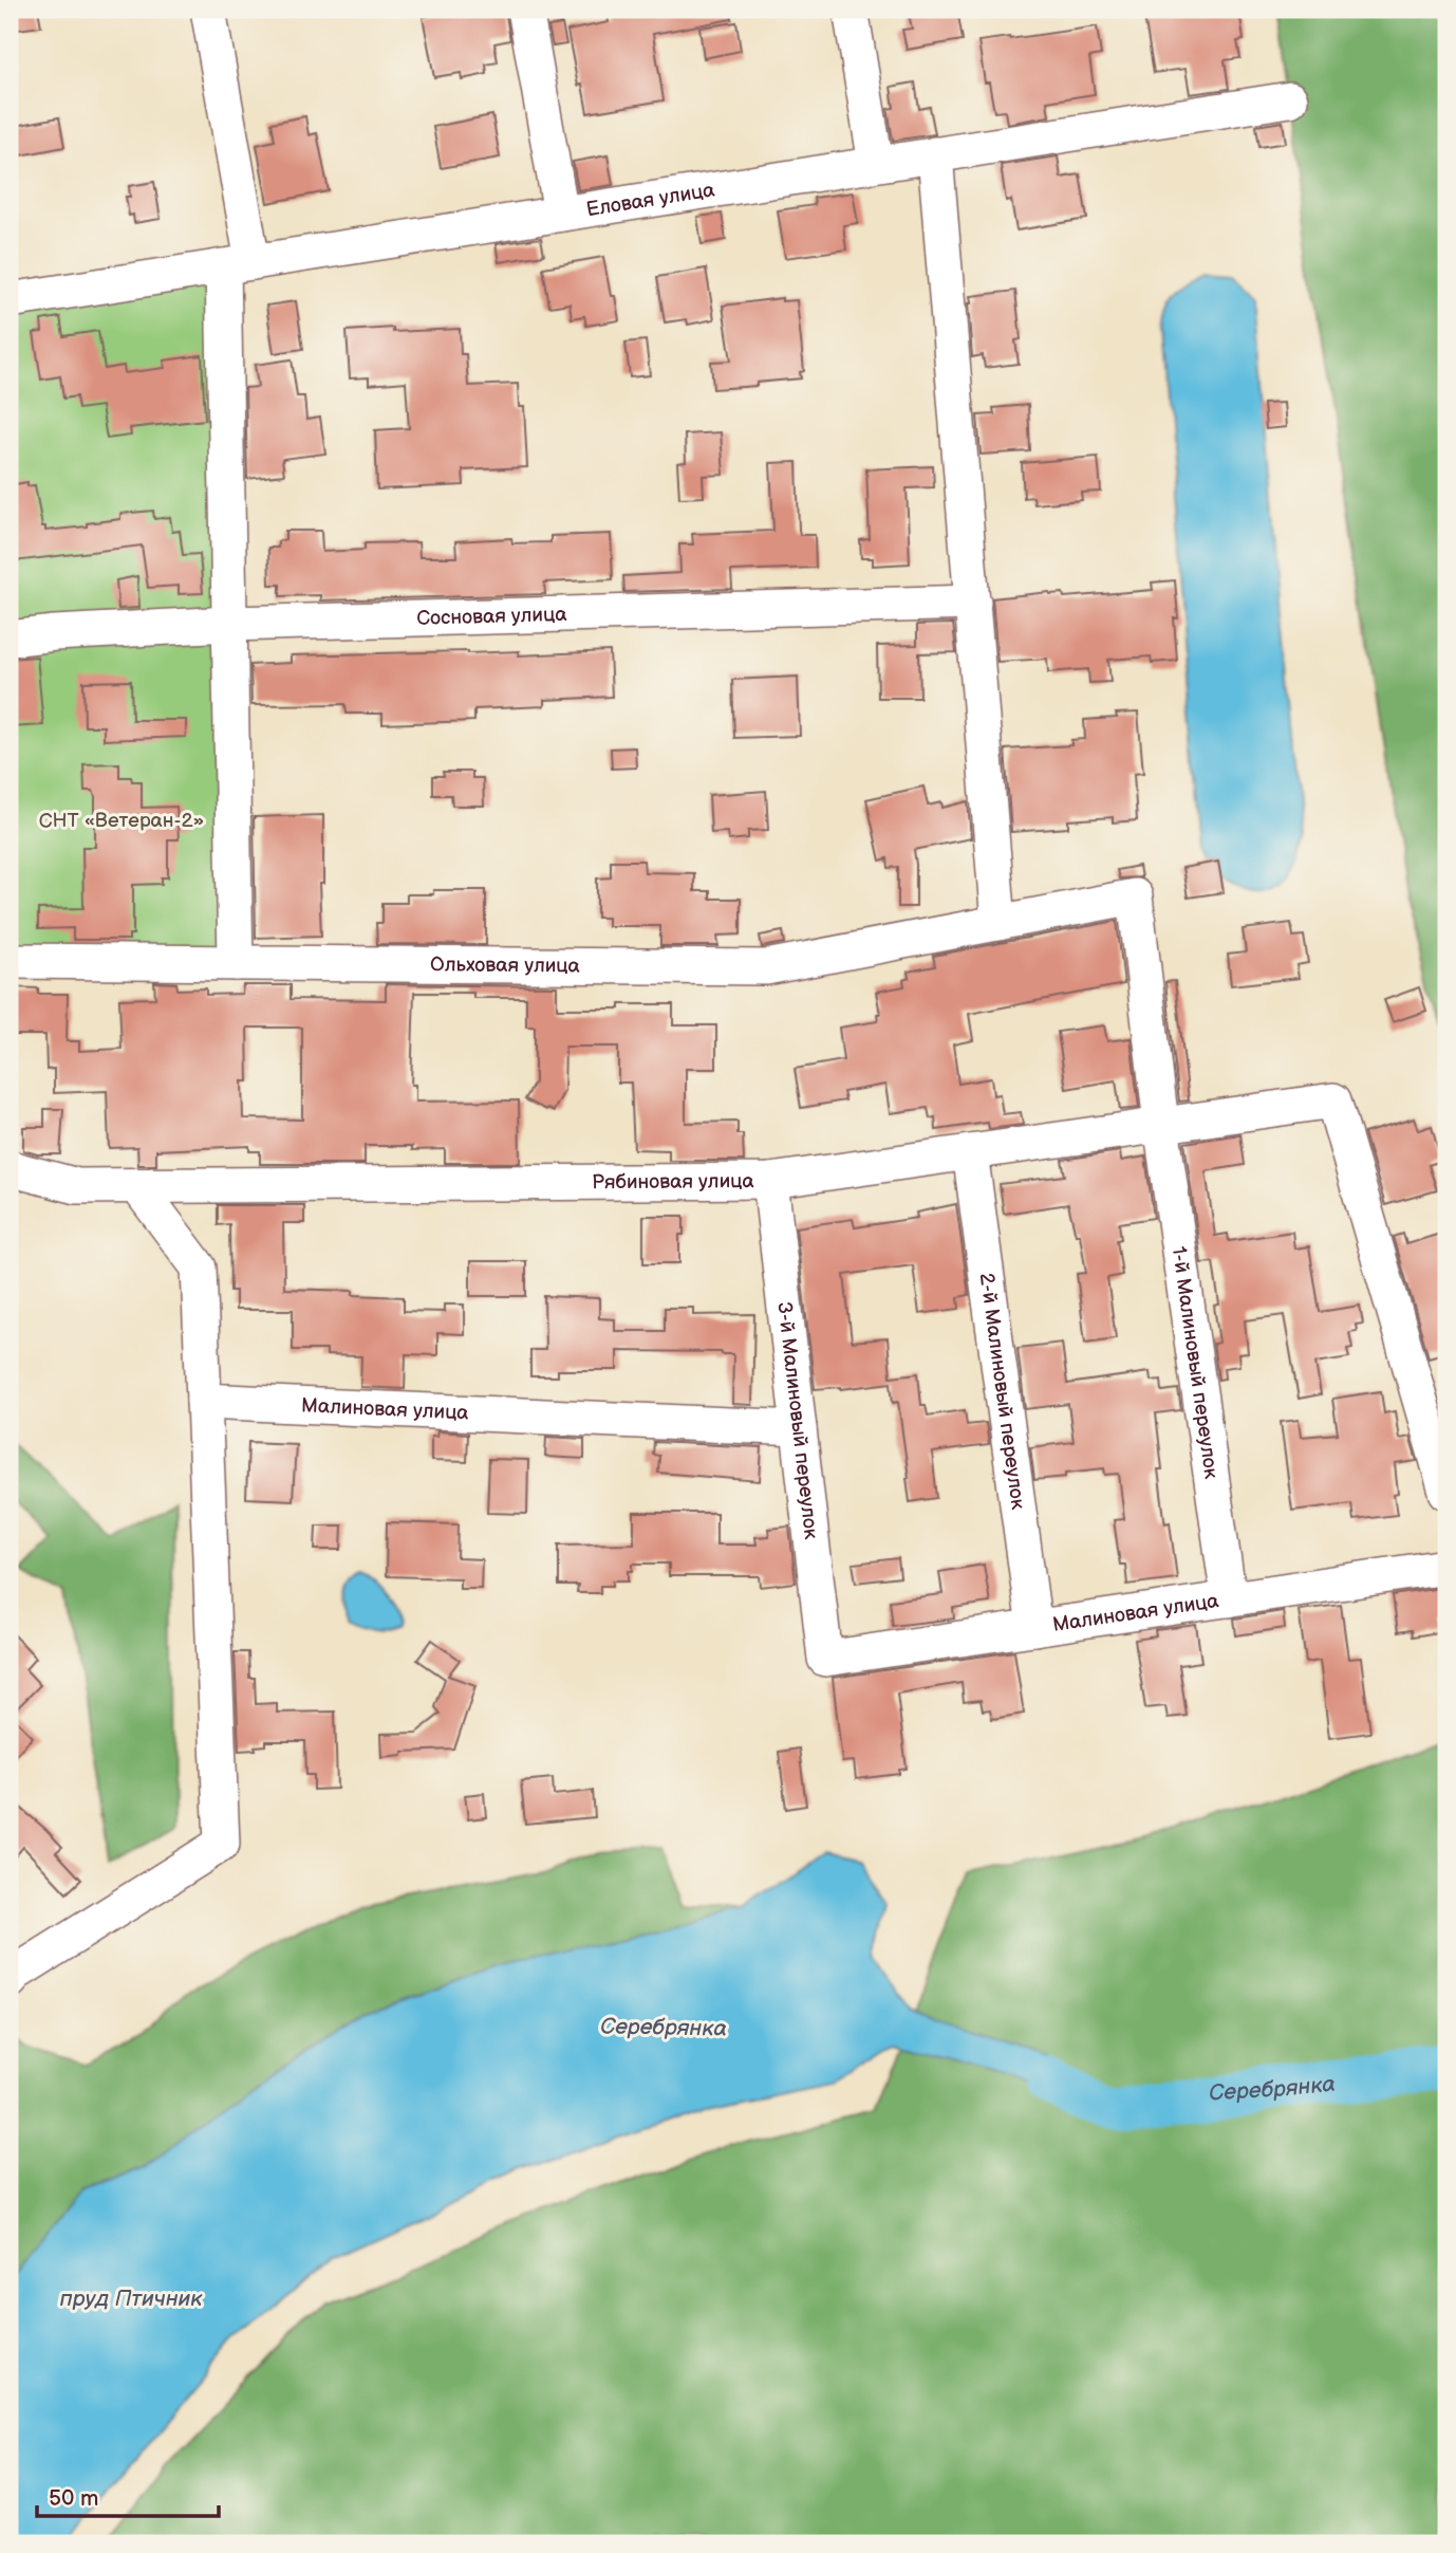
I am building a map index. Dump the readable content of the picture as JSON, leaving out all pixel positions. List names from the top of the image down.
{
  "streets": {
    "street": [
      "Еловая улица",
      "Сосновая улица",
      "Ольховая улица",
      "Рябиновая улица",
      "1-й Малиновый переулок",
      "2-й Малиновый переулок",
      "Малиновая улица",
      "3-й Малиновый переулок"
    ]
  },
  "crossings": [
    ["Ольховая улица", "Рябиновая улица"],
    ["Ольховая улица", "1-й Малиновый переулок"],
    ["Рябиновая улица", "1-й Малиновый переулок"],
    ["Рябиновая улица", "2-й Малиновый переулок"],
    ["Рябиновая улица", "3-й Малиновый переулок"],
    ["1-й Малиновый переулок", "Малиновая улица"],
    ["2-й Малиновый переулок", "Малиновая улица"],
    ["Малиновая улица", "3-й Малиновый переулок"]
  ],
  "water": ["Серебрянка", "пруд Птичник"],
  "parks": ["СНТ «Ветеран-2»"],
  "scale_bar": "50 m"
}
